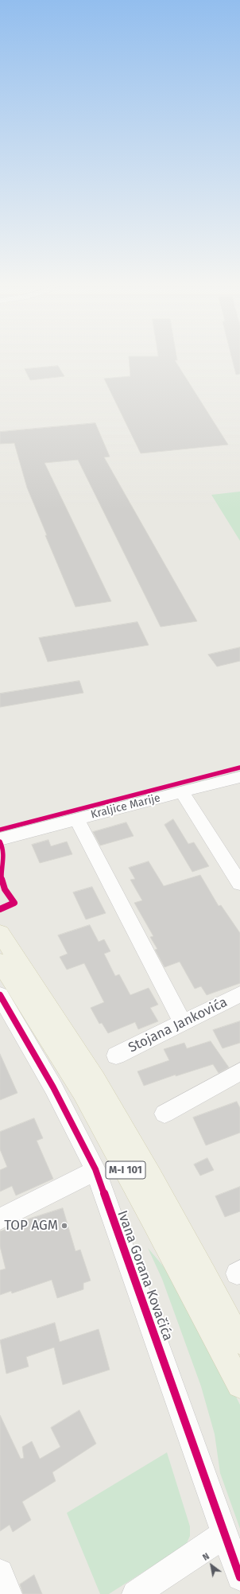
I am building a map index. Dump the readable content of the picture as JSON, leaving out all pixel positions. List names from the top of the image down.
{
  "streets": {
    "main road": ["M-I 101"],
    "street": ["Kraljice Marije", "Stojana Jankovića", "Ivana Gorana Kovačića"]
  },
  "places": ["TOP AGM"],
  "north": "top left"
}
